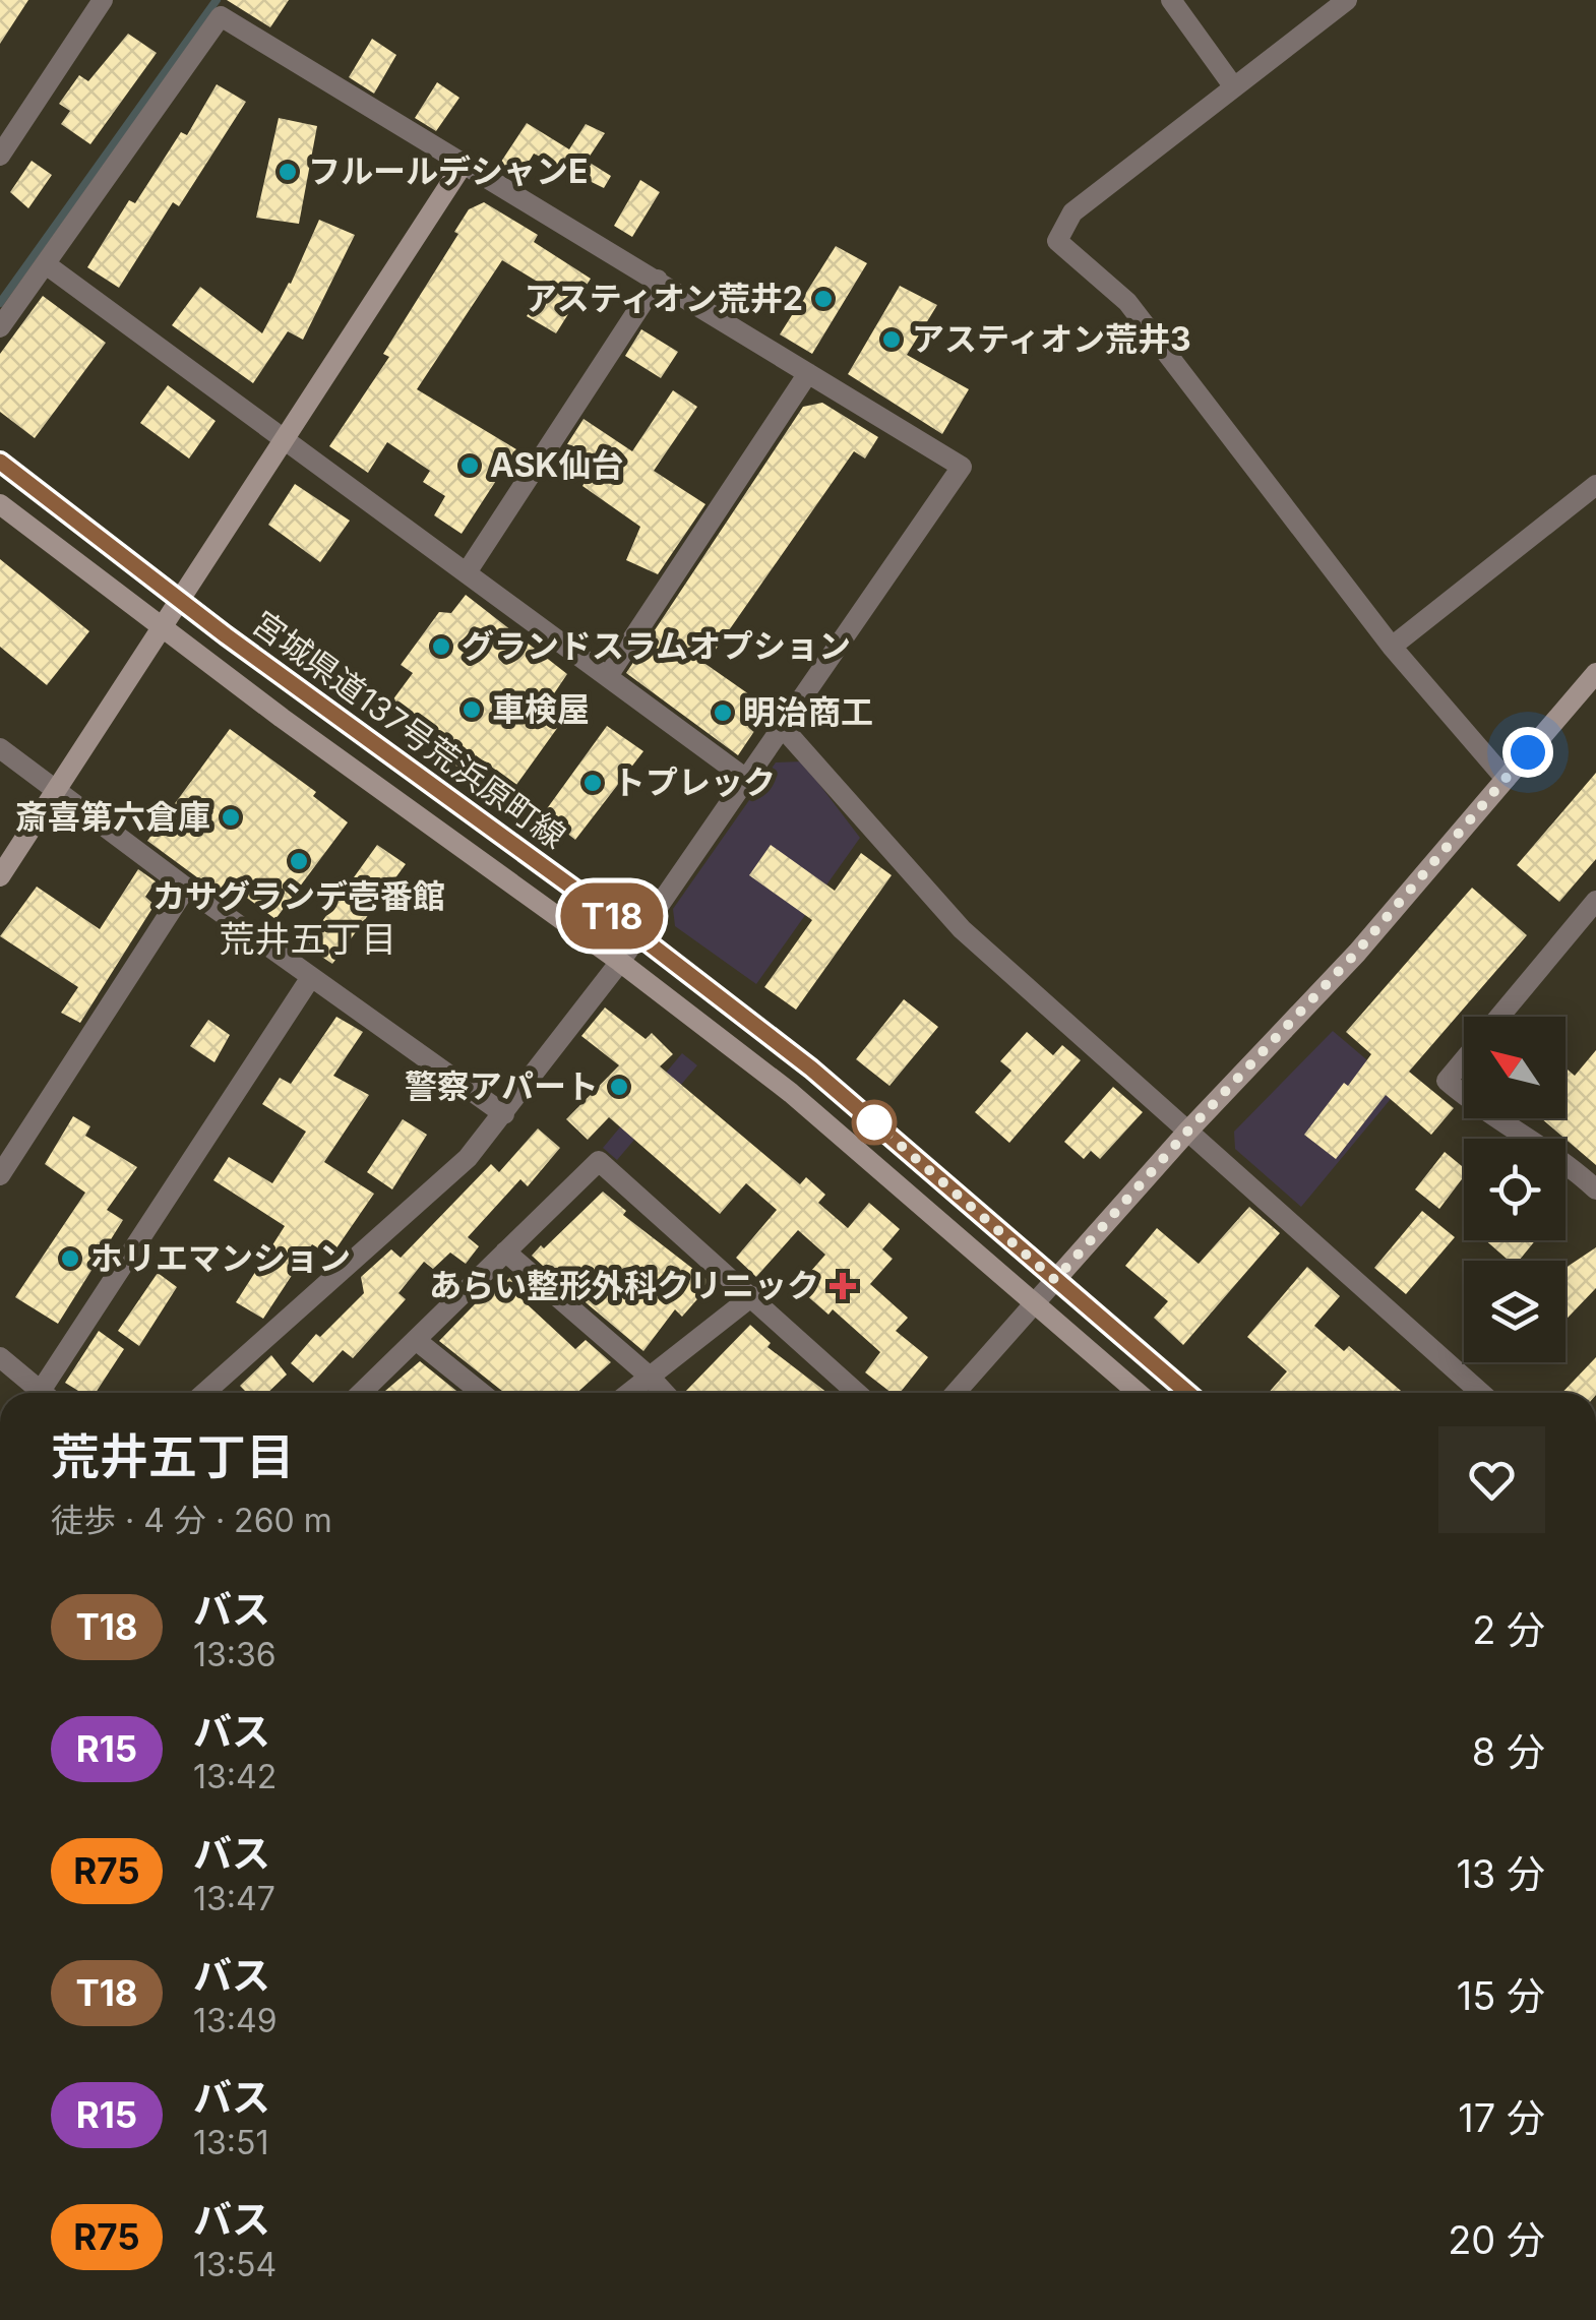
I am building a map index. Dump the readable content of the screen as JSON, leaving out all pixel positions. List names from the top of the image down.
{
  "streets": {
    "main road": ["宮城県道137号荒浜原町線"]
  },
  "districts": ["荒井五丁目"],
  "places": {
    "other": [
      "フルールデシャンE",
      "アスティオン荒井2",
      "アスティオン荒井3",
      "ASK仙台",
      "グランドスラムオプション",
      "車検屋",
      "明治商工",
      "トプレック",
      "斎喜第六倉庫",
      "カサグランデ壱番館",
      "警察アパート",
      "ホリエマンション"
    ],
    "health": ["あらい整形外科クリニック"]
  },
  "lines": ["bus line T18"],
  "north": "top left",
  "page": {
    "on_map": "T18",
    "heading": ["荒井五丁目", "徒歩 · 4 分 · 260 m"],
    "list": [
      {
        "mark": "T18",
        "name": "バス",
        "note": "13:36",
        "value": "2 分"
      },
      {
        "mark": "R15",
        "name": "バス",
        "note": "13:42",
        "value": "8 分"
      },
      {
        "mark": "R75",
        "name": "バス",
        "note": "13:47",
        "value": "13 分"
      },
      {
        "mark": "T18",
        "name": "バス",
        "note": "13:49",
        "value": "15 分"
      },
      {
        "mark": "R15",
        "name": "バス",
        "note": "13:51",
        "value": "17 分"
      },
      {
        "mark": "R75",
        "name": "バス",
        "note": "13:54",
        "value": "20 分"
      }
    ]
  }
}
